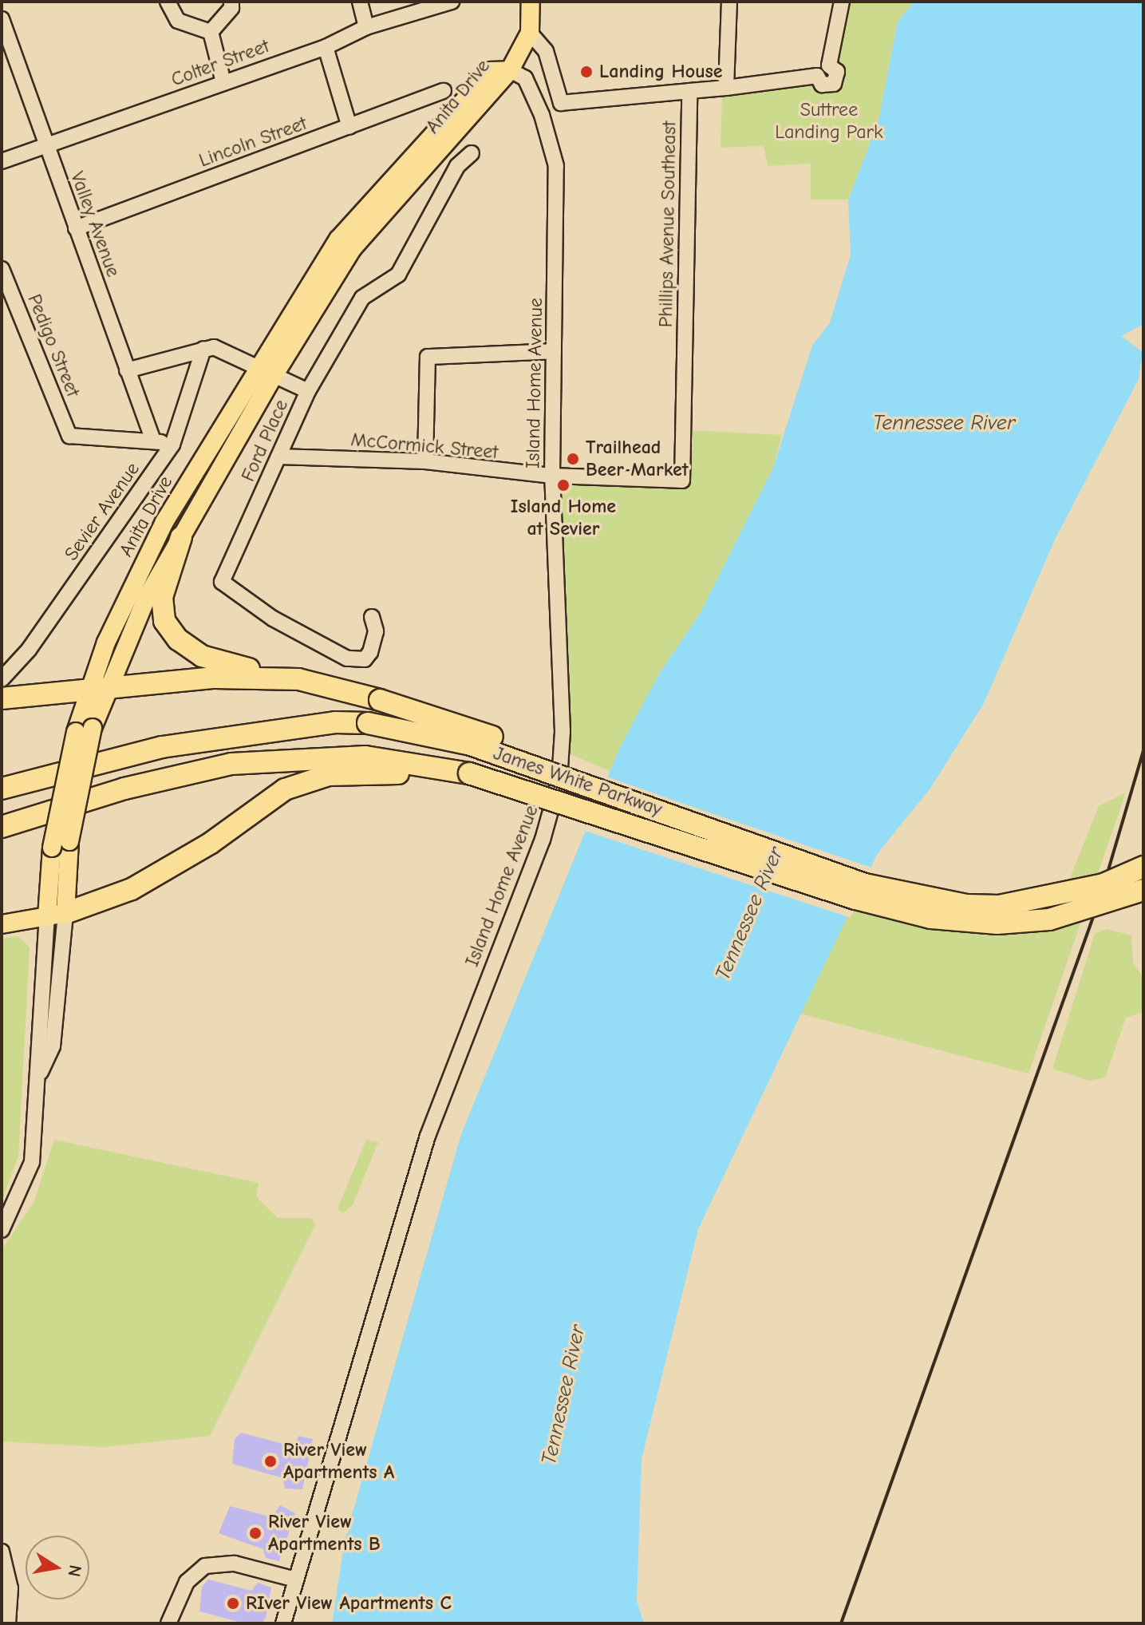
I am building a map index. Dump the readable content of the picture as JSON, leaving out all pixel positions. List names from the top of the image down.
{
  "streets": {
    "highway": ["James White Parkway"],
    "main road": ["Anita Drive"],
    "street": [
      "Colter Street",
      "Lincoln Street",
      "Valley Avenue",
      "Phillips Avenue Southeast",
      "Pedigo Street",
      "Island Home Avenue",
      "Ford Place",
      "McCormick Street",
      "Sevier Avenue"
    ]
  },
  "crossings": [
    ["Colter Street", "Valley Avenue"],
    ["Anita Drive", "Island Home Avenue"],
    ["Lincoln Street", "Valley Avenue"],
    ["Valley Avenue", "Pedigo Street"],
    ["Phillips Avenue Southeast", "McCormick Street"],
    ["Island Home Avenue", "McCormick Street"],
    ["Ford Place", "McCormick Street"]
  ],
  "water": ["Tennessee River"],
  "parks": ["Suttree Landing Park"],
  "places": [
    "Landing House",
    "Trailhead Beer Market",
    "Island Home at Sevier",
    "River View Apartments A",
    "River View Apartments B",
    "RIver View Apartments C"
  ],
  "north": "right"
}
